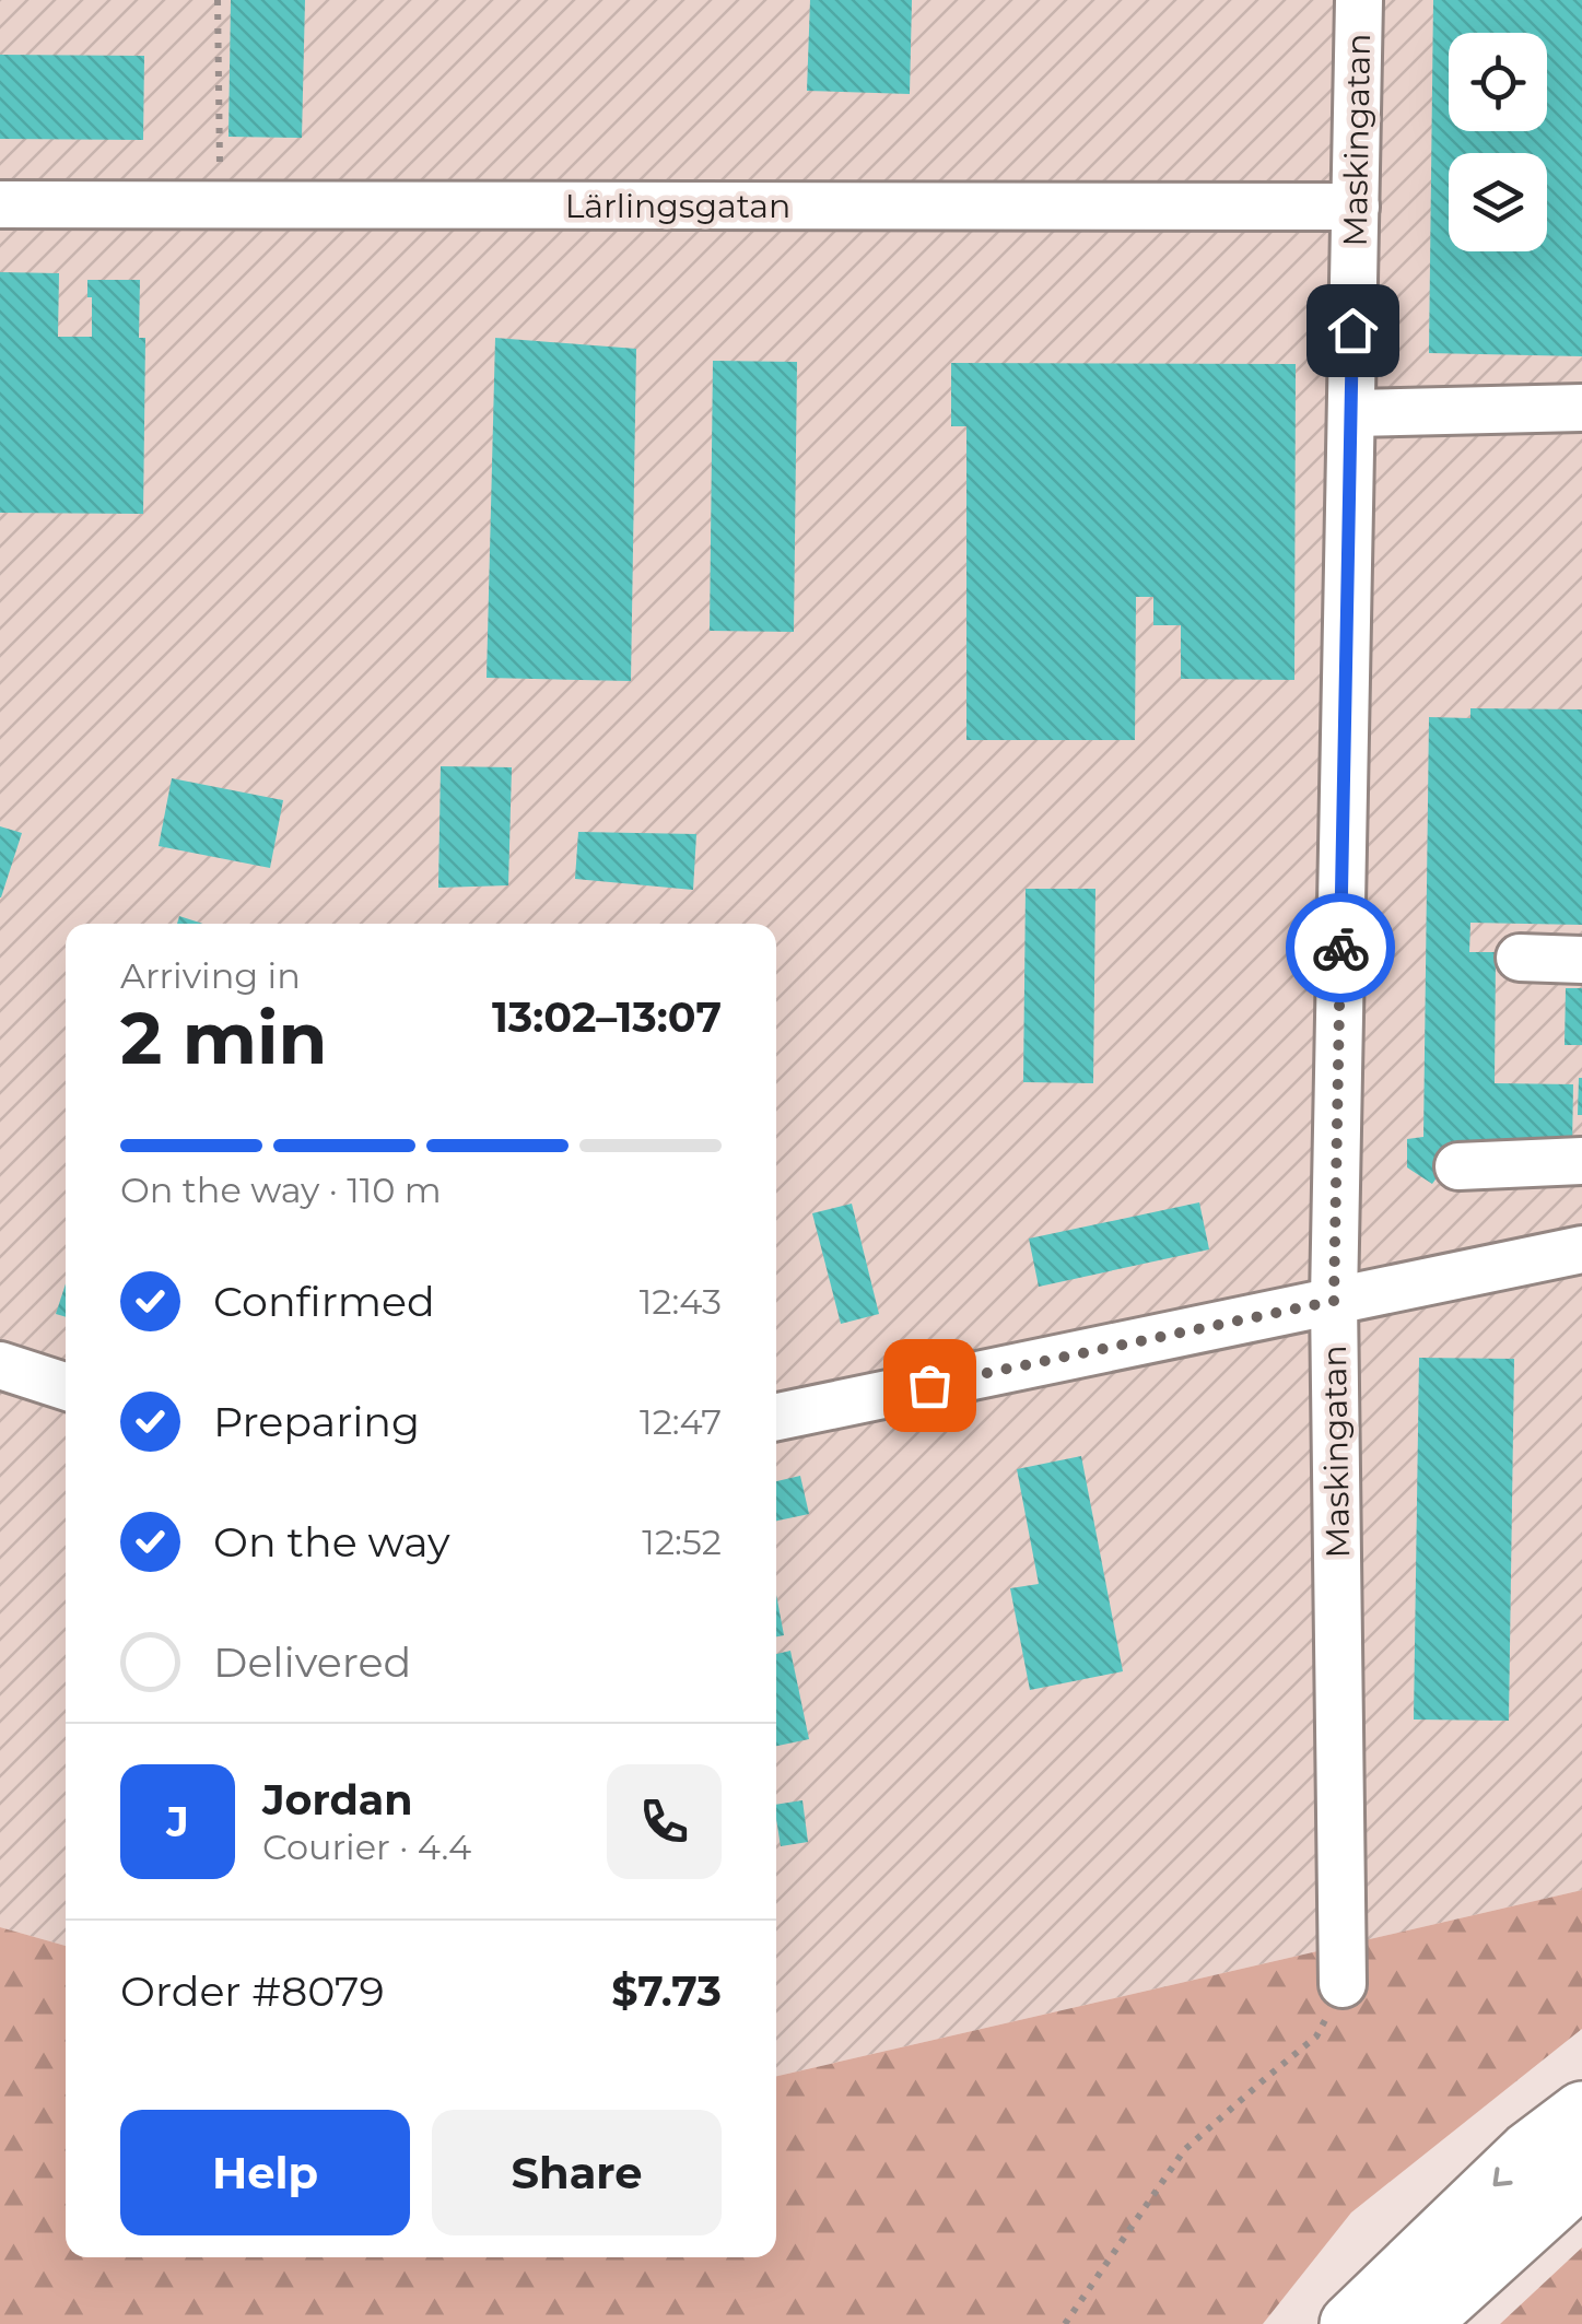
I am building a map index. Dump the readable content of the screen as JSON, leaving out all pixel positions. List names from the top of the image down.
{
  "streets": {
    "street": ["Maskingatan", "Lärlingsgatan"]
  },
  "crossings": [
    ["Maskingatan", "Lärlingsgatan"]
  ],
  "page": {
    "heading": ["2 min", "Arriving in", "13:02–13:07"],
    "panel": [
      "Jordan",
      "Courier · 4.4",
      "Order #8079",
      "$7.73"
    ],
    "bar": "On the way · 110 m",
    "list": [
      ["Confirmed", "12:43"],
      ["Preparing", "12:47"],
      ["On the way", "12:52"],
      "Delivered"
    ],
    "round": "J",
    "buttons": ["Help", "Share"]
  }
}
